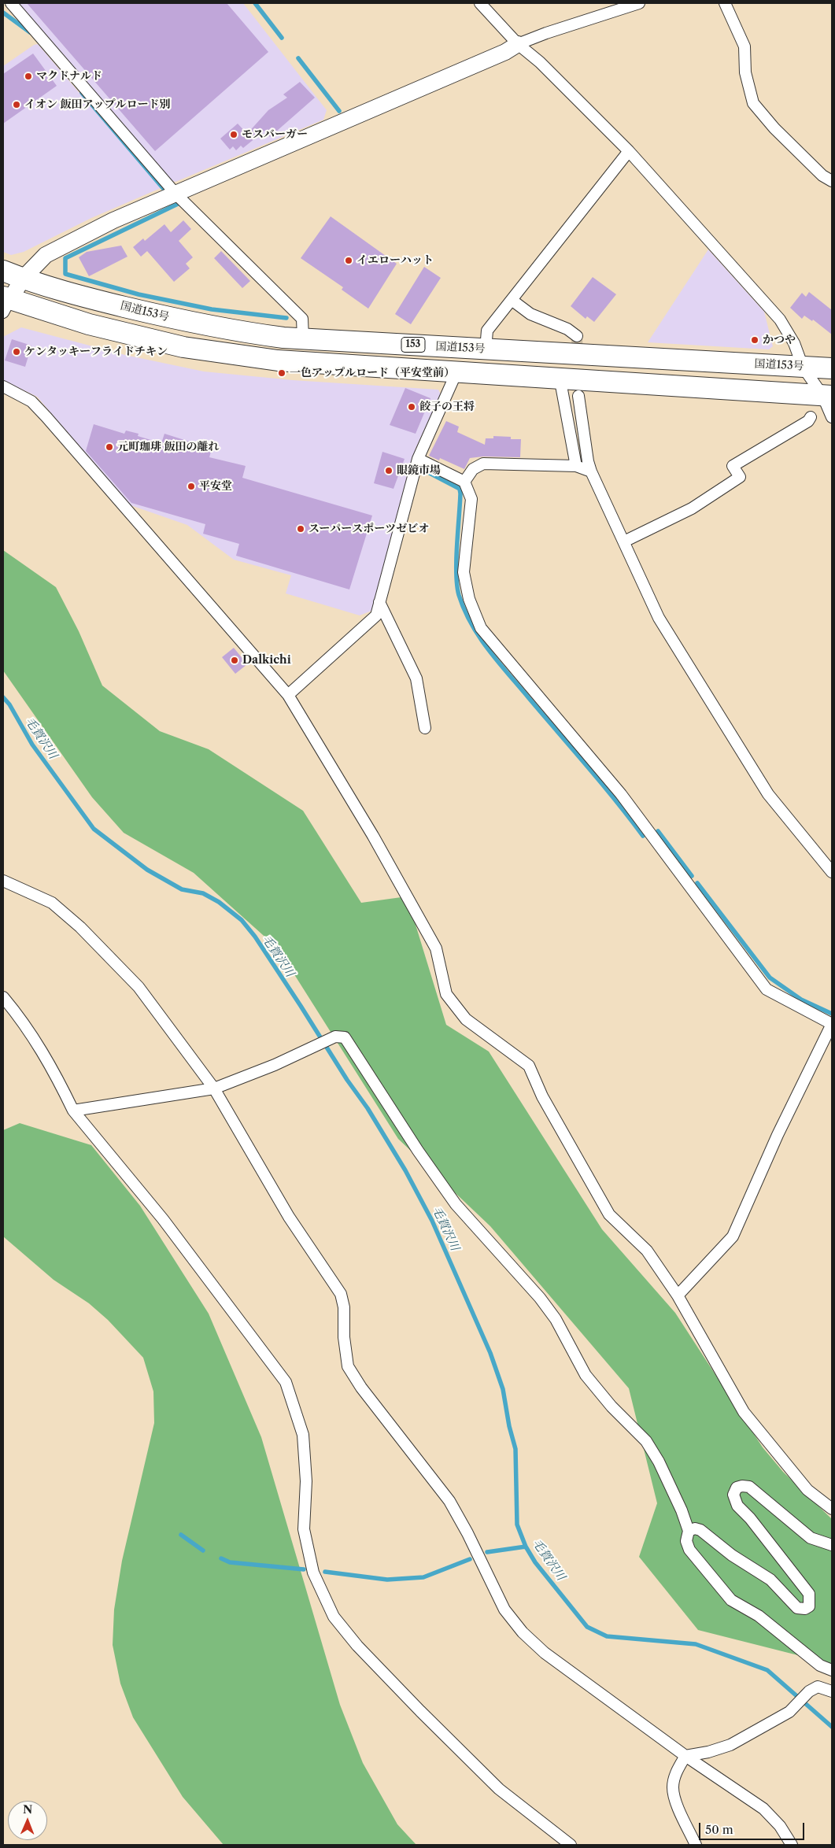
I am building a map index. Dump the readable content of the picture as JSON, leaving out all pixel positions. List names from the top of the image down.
{
  "streets": {
    "highway": ["国道153号", "153"]
  },
  "water": ["毛賀沢川"],
  "places": [
    "マクドナルド",
    "イオン 飯田アップルロード別",
    "モスバーガー",
    "イエローハット",
    "かつや",
    "ケンタッキーフライドチキン",
    "一色アップルロード（平安堂前）",
    "餃子の王将",
    "元町珈琲 飯田の離れ",
    "眼鏡市場",
    "平安堂",
    "スーパースポーツゼビオ",
    "Dalkichi"
  ],
  "scale_bar": "50 m",
  "north": "top"
}
